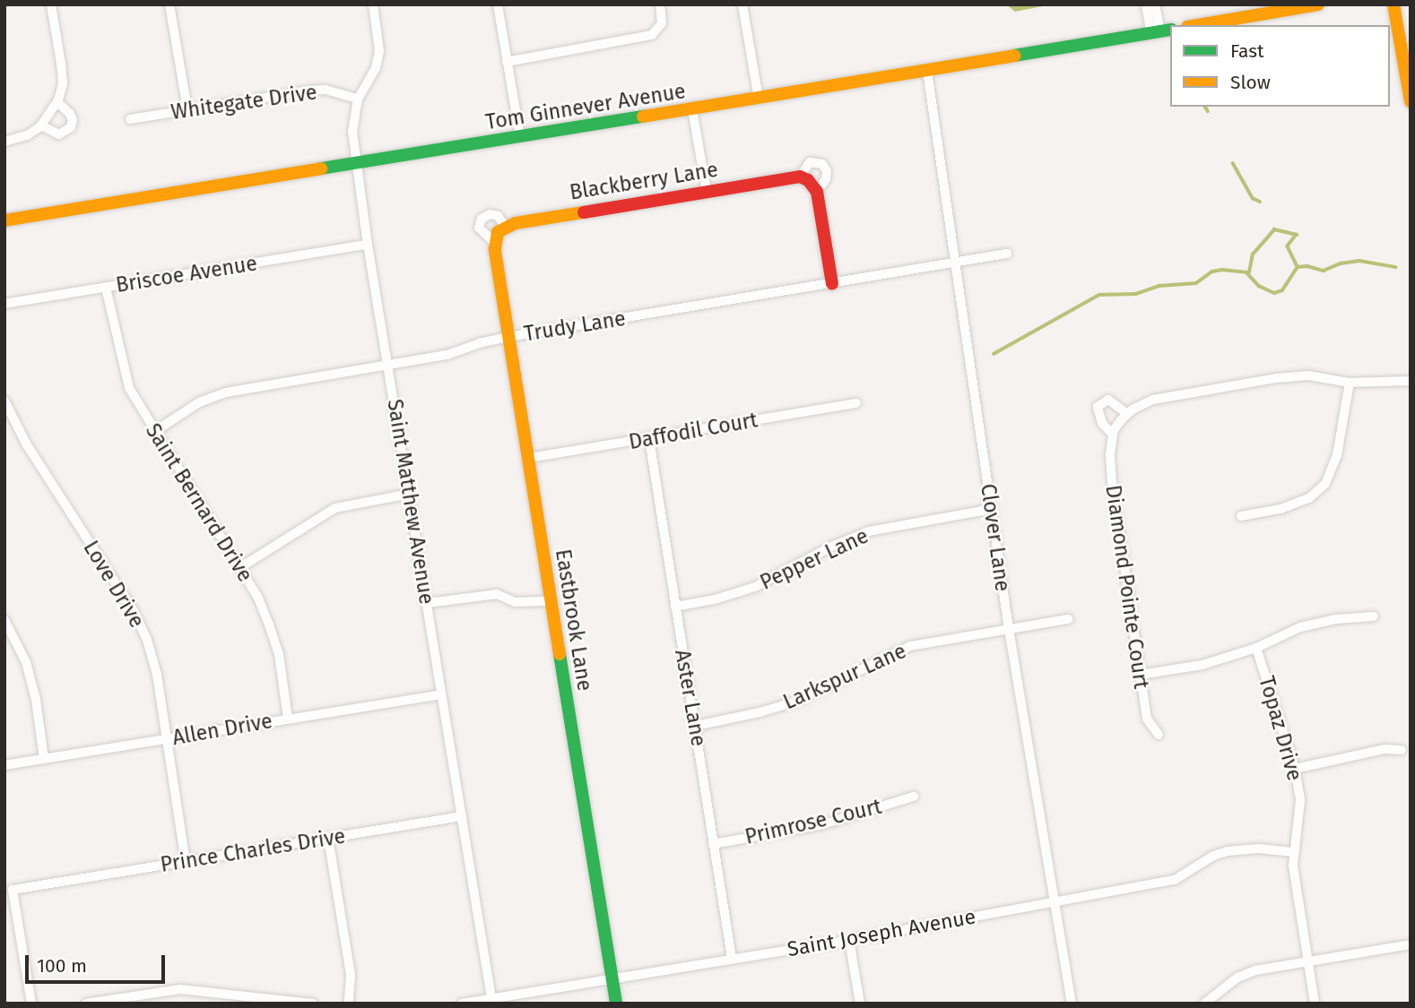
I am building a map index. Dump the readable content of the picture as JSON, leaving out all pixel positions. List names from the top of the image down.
{
  "streets": {
    "main road": ["Tom Ginnever Avenue", "Blackberry Lane", "Eastbrook Lane"],
    "street": [
      "Whitegate Drive",
      "Briscoe Avenue",
      "Trudy Lane",
      "Daffodil Court",
      "Saint Matthew Avenue",
      "Saint Bernard Drive",
      "Clover Lane",
      "Pepper Lane",
      "Love Drive",
      "Diamond Pointe Court",
      "Larkspur Lane",
      "Aster Lane",
      "Topaz Drive",
      "Allen Drive",
      "Primrose Court",
      "Prince Charles Drive",
      "Saint Joseph Avenue"
    ]
  },
  "crossings": [
    ["Whitegate Drive", "Saint Matthew Avenue"],
    ["Tom Ginnever Avenue", "Saint Matthew Avenue"],
    ["Tom Ginnever Avenue", "Clover Lane"],
    ["Blackberry Lane", "Eastbrook Lane"],
    ["Briscoe Avenue", "Saint Matthew Avenue"],
    ["Briscoe Avenue", "Saint Bernard Drive"],
    ["Trudy Lane", "Saint Matthew Avenue"],
    ["Trudy Lane", "Saint Bernard Drive"],
    ["Trudy Lane", "Clover Lane"],
    ["Trudy Lane", "Eastbrook Lane"],
    ["Daffodil Court", "Eastbrook Lane"],
    ["Daffodil Court", "Aster Lane"],
    ["Saint Matthew Avenue", "Allen Drive"],
    ["Saint Matthew Avenue", "Prince Charles Drive"],
    ["Saint Matthew Avenue", "Saint Joseph Avenue"],
    ["Saint Bernard Drive", "Allen Drive"],
    ["Clover Lane", "Pepper Lane"],
    ["Clover Lane", "Larkspur Lane"],
    ["Clover Lane", "Saint Joseph Avenue"],
    ["Pepper Lane", "Aster Lane"],
    ["Love Drive", "Allen Drive"],
    ["Love Drive", "Prince Charles Drive"],
    ["Diamond Pointe Court", "Topaz Drive"],
    ["Eastbrook Lane", "Saint Joseph Avenue"],
    ["Larkspur Lane", "Aster Lane"],
    ["Aster Lane", "Primrose Court"],
    ["Aster Lane", "Saint Joseph Avenue"],
    ["Topaz Drive", "Saint Joseph Avenue"]
  ],
  "legend": ["Fast", "Slow"],
  "scale_bar": "100 m"
}
